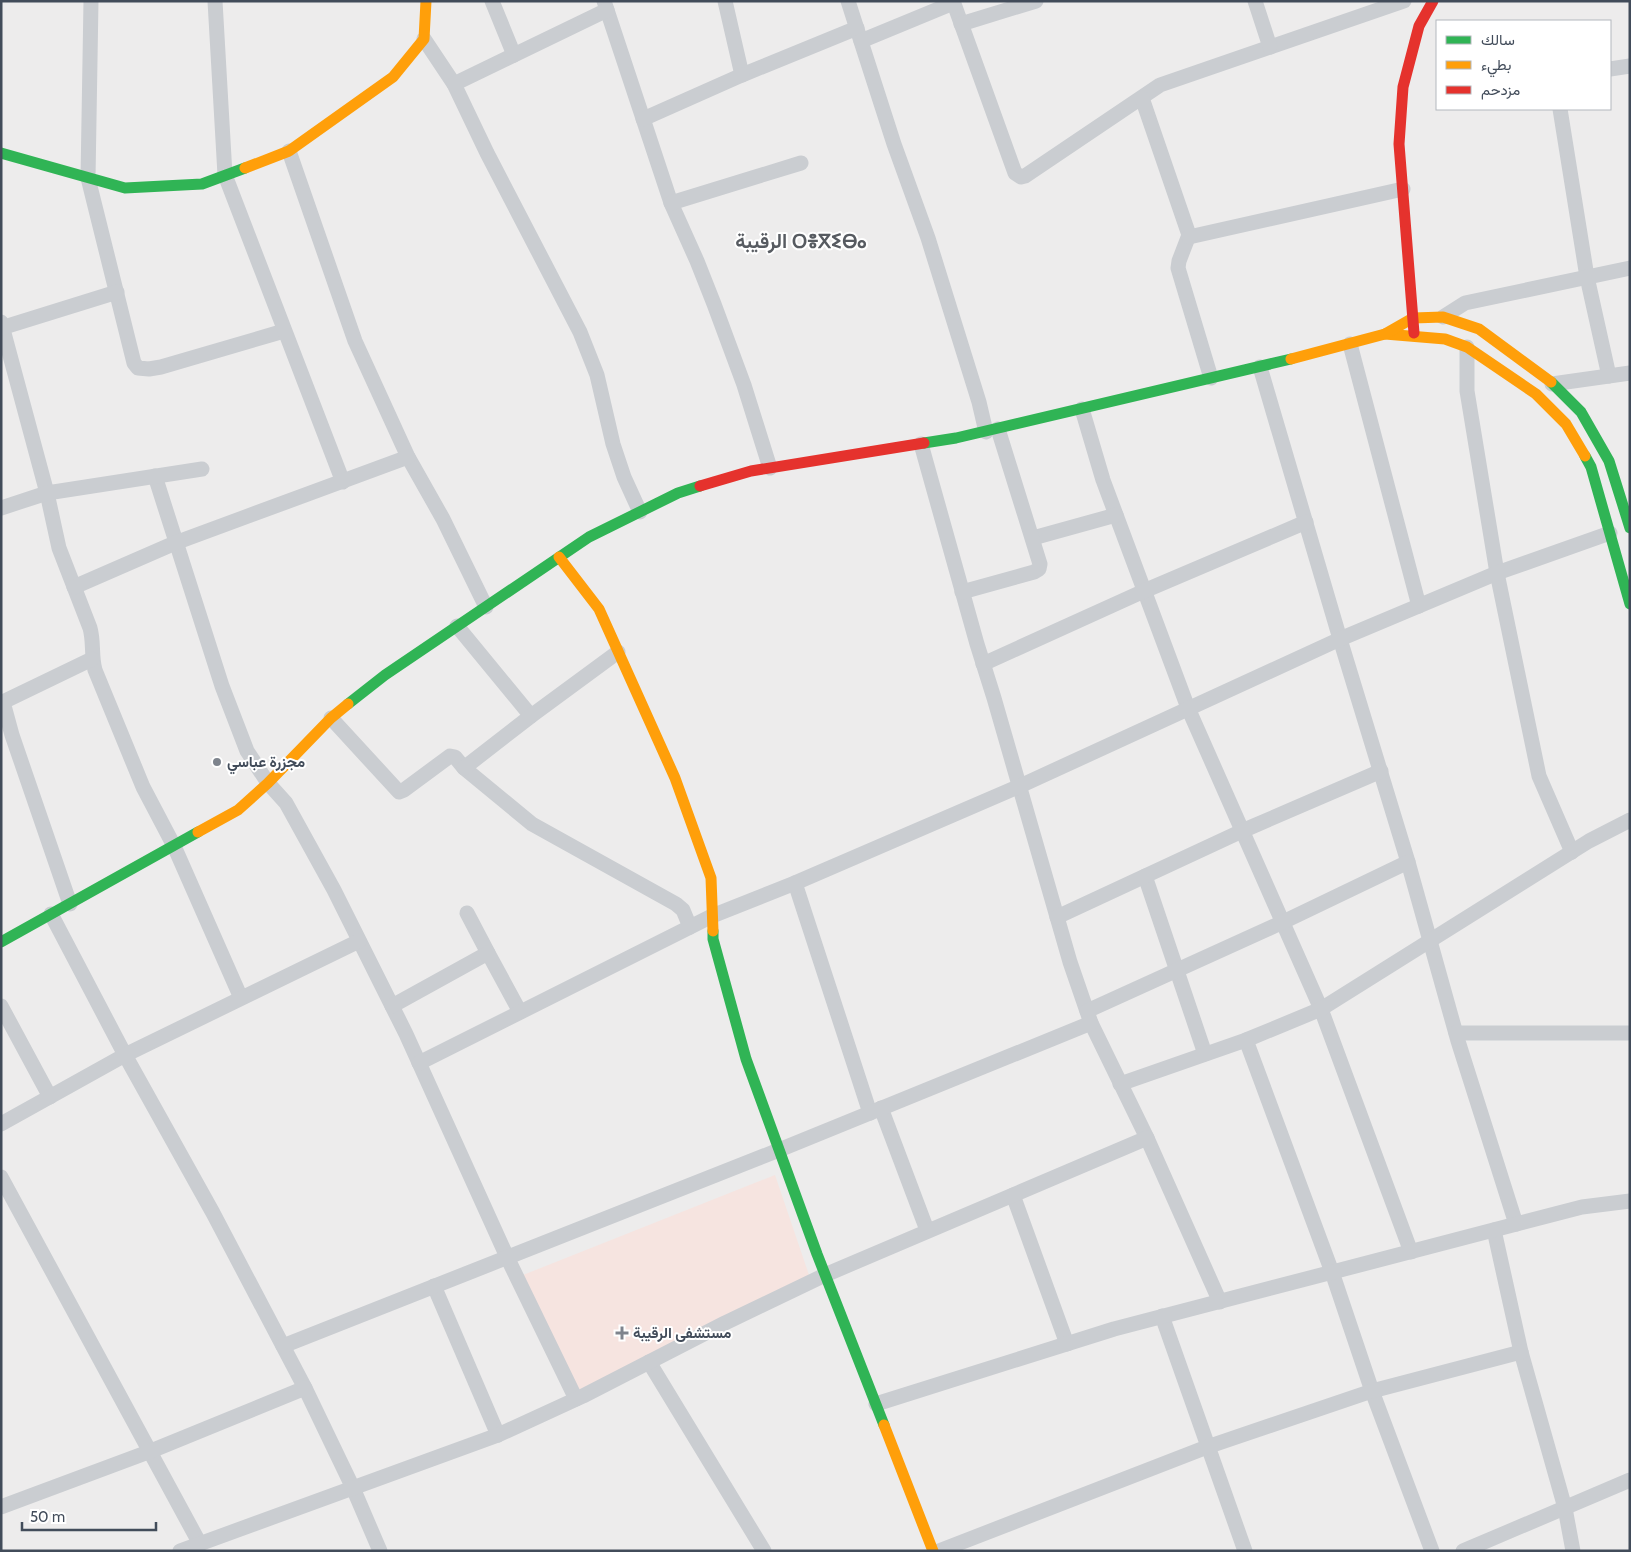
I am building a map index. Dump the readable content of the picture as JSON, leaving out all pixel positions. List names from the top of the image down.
{
  "districts": ["الرقيبة ⵔⴻⴳⵉⴱⴰ"],
  "places": {
    "other": ["مجزرة عباسي"],
    "health": ["مستشفى الرقيبة"]
  },
  "legend": ["سالك", "بطيء", "مزدحم"],
  "scale_bar": "50 m"
}
